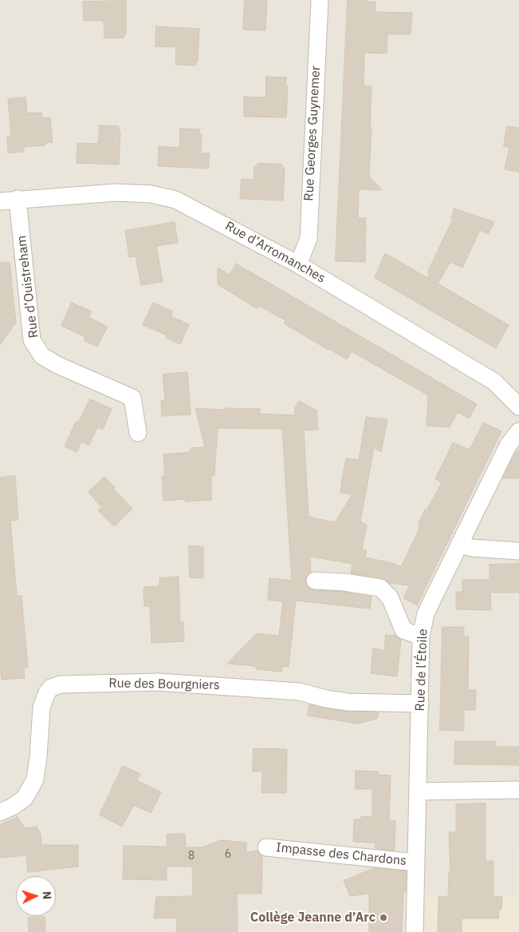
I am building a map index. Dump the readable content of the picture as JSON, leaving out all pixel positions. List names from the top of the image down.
{
  "streets": {
    "street": [
      "Rue Georges Guynemer",
      "Rue d’Arromanches",
      "Rue d’Ouistreham",
      "Rue de l’Étoile",
      "Rue des Bourgniers",
      "Impasse des Chardons"
    ]
  },
  "crossings": [
    ["Rue Georges Guynemer", "Rue d’Arromanches"],
    ["Rue d’Arromanches", "Rue d’Ouistreham"],
    ["Rue de l’Étoile", "Rue des Bourgniers"],
    ["Rue de l’Étoile", "Impasse des Chardons"]
  ],
  "places": ["Collège Jeanne d’Arc"],
  "house_numbers": ["6", "8"],
  "north": "right"
}
